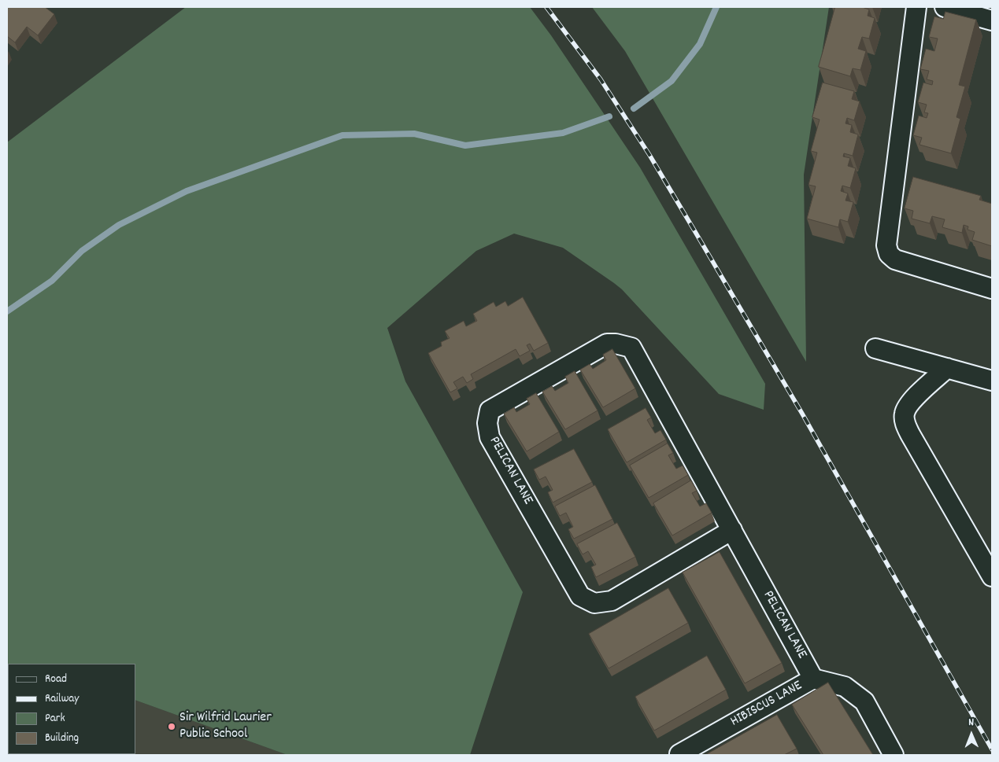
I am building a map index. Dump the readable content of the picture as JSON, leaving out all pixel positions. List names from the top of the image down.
{
  "streets": {
    "street": ["PELICAN LANE", "HIBISCUS LANE"]
  },
  "crossings": [
    ["PELICAN LANE", "HIBISCUS LANE"]
  ],
  "places": ["Sir Wilfrid Laurier Public School"],
  "legend": [
    "Road",
    "Railway",
    "Park",
    "Building"
  ],
  "north": "top"
}
